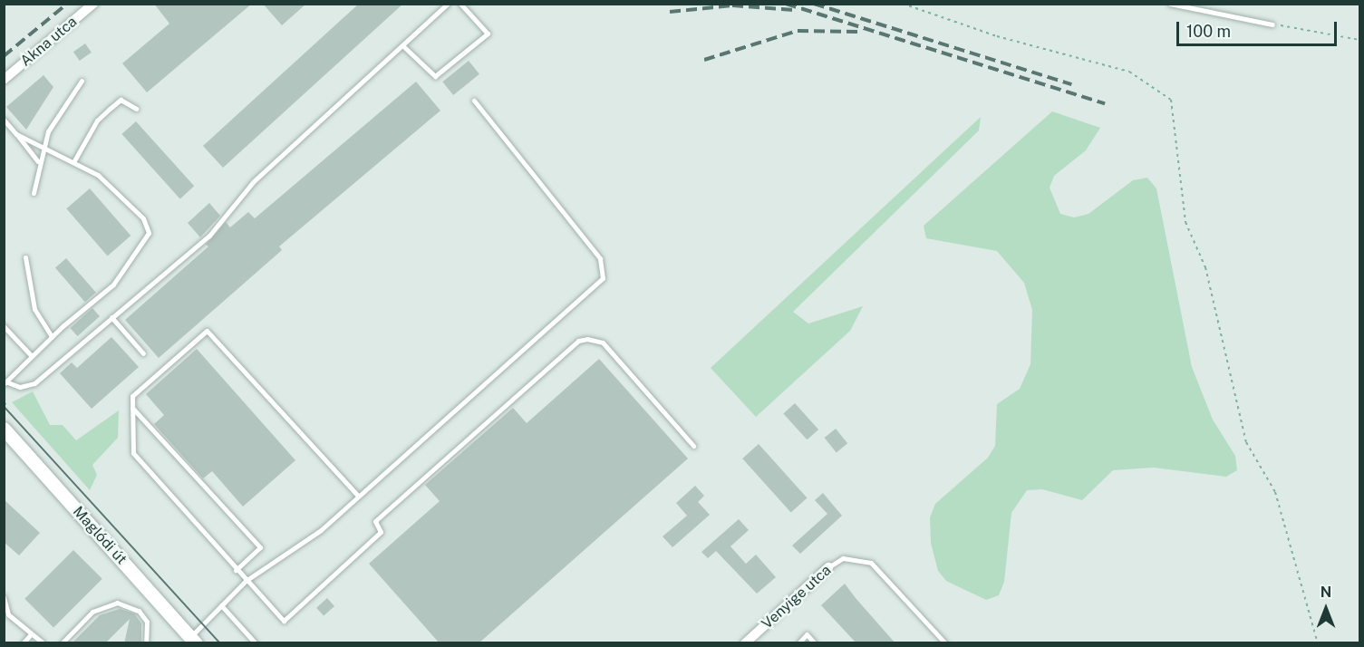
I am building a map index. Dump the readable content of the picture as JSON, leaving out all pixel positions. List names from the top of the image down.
{
  "streets": {
    "street": ["Akna utca", "Maglódi út", "Venyige utca"]
  },
  "scale_bar": "100 m",
  "north": "top"
}
